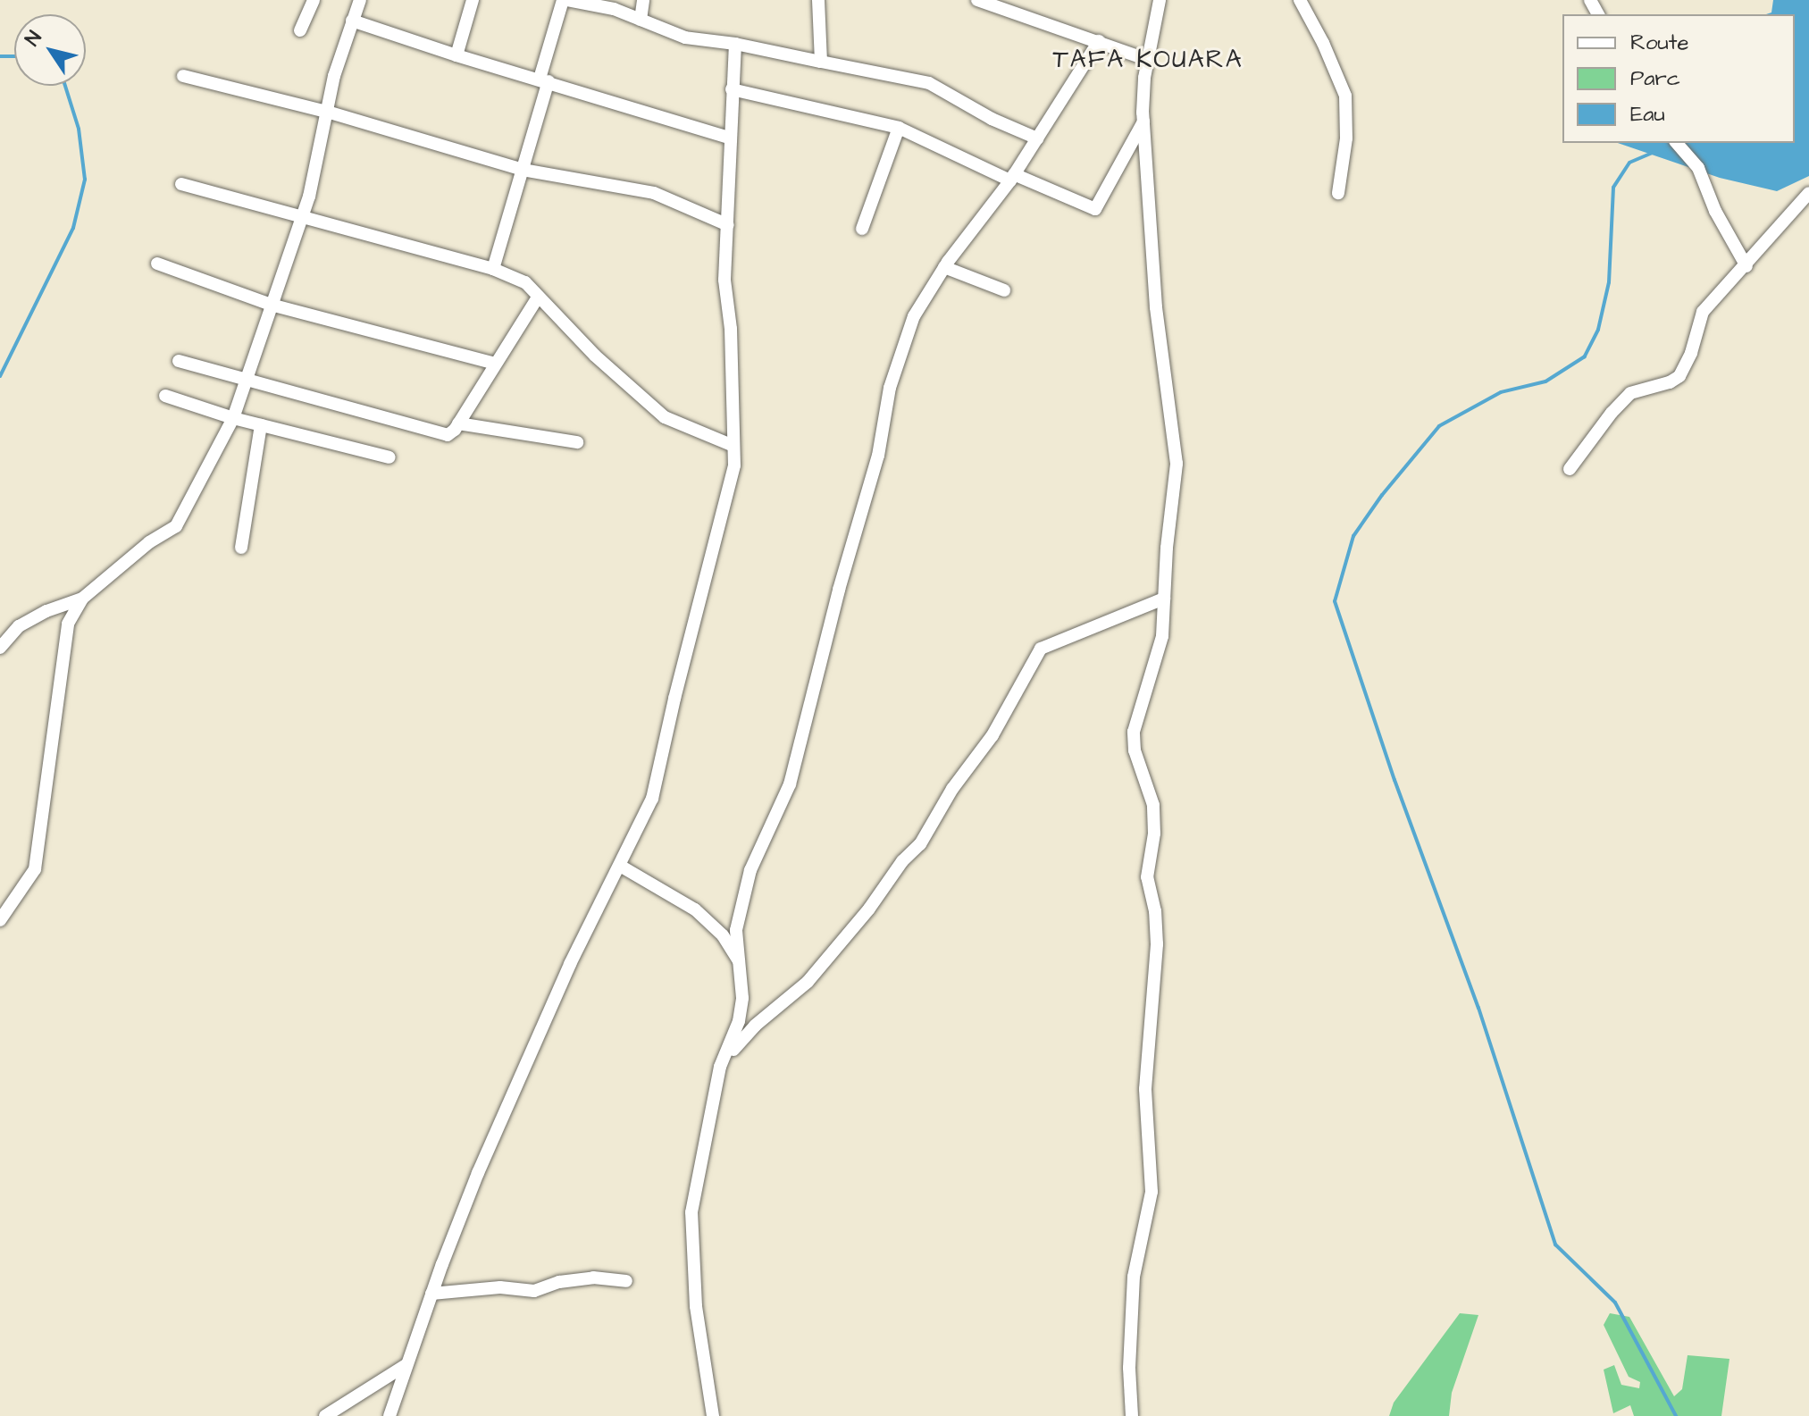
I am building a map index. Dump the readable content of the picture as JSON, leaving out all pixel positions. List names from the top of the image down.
{
  "districts": ["TAFA KOUARA"],
  "legend": ["Route", "Parc", "Eau"],
  "north": "top left"
}
